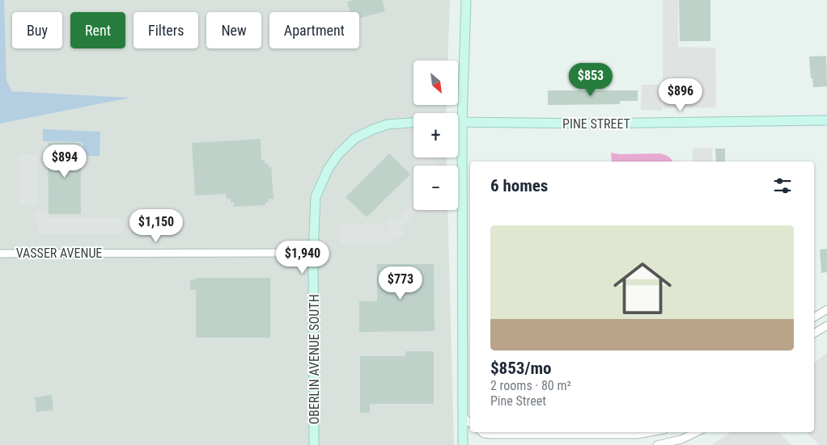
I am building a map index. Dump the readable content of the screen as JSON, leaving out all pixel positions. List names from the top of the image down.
{
  "streets": {
    "street": ["PINE STREET", "VASSER AVENUE", "OBERLIN AVENUE SOUTH"]
  },
  "crossings": [
    ["VASSER AVENUE", "OBERLIN AVENUE SOUTH"]
  ],
  "north": "bottom right",
  "page": {
    "chip": [
      "Buy",
      "Rent",
      "Filters",
      "New",
      "Apartment"
    ],
    "map_buttons": ["+", "−"],
    "price": [
      "$853",
      "$896",
      "$894",
      "$1,150",
      "$1,940",
      "$773"
    ],
    "heading": "6 homes",
    "list": [
      {
        "name": "$853/mo",
        "note": "2 rooms · 80 m² · Pine Street"
      }
    ]
  }
}
